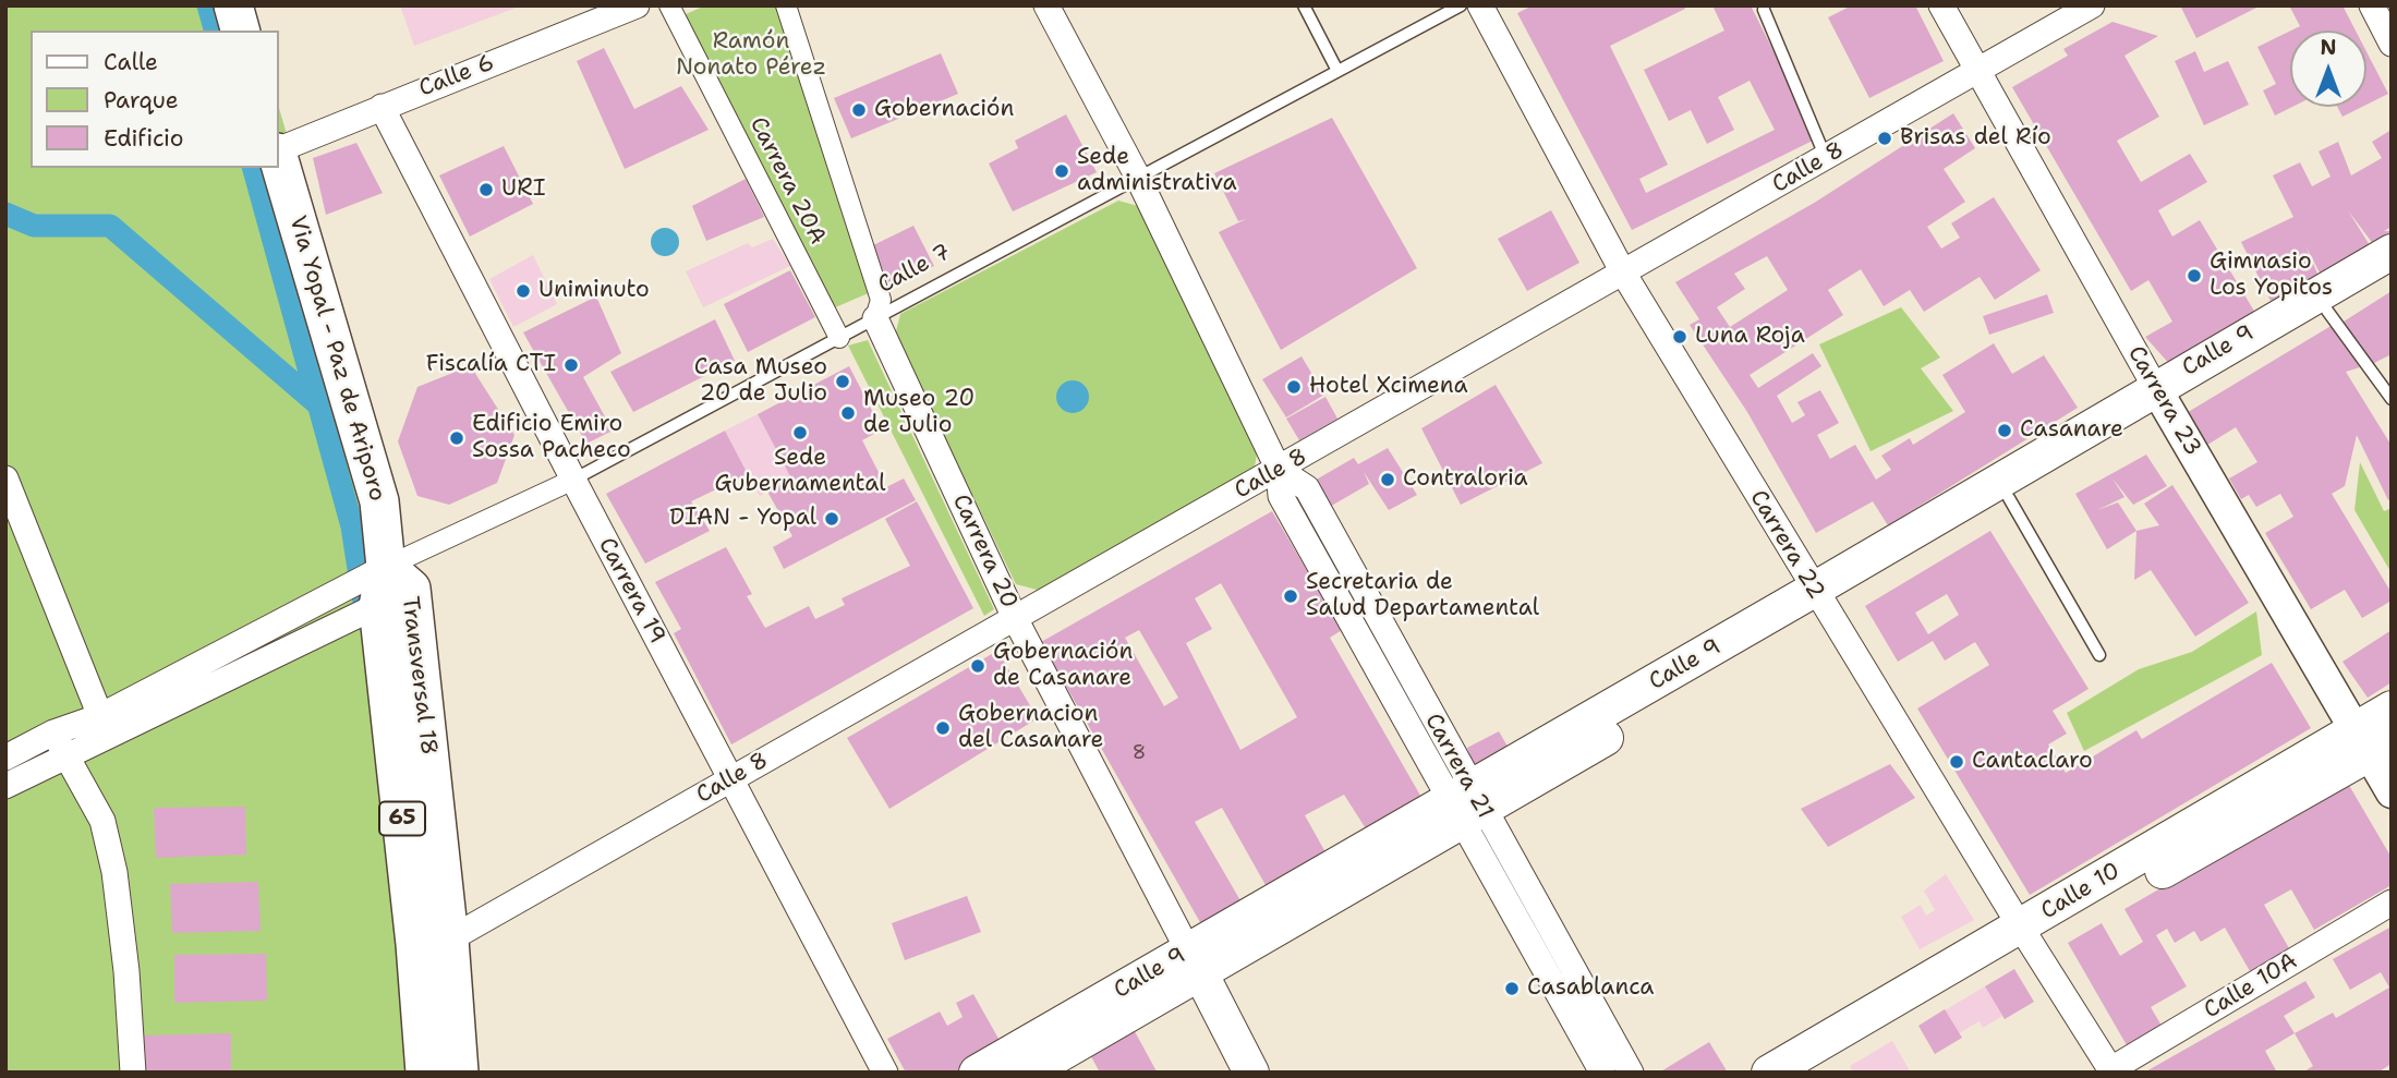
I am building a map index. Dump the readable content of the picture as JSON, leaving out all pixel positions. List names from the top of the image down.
{
  "streets": {
    "main road": [
      "Calle 9",
      "Via Yopal - Paz de Ariporo",
      "Carrera 20",
      "Transversal 18",
      "65",
      "Calle 10"
    ],
    "street": [
      "Calle 6",
      "Calle 8",
      "Carrera 20A",
      "Calle 7",
      "Carrera 23",
      "Carrera 22",
      "Carrera 19",
      "Carrera 21",
      "Calle 10A"
    ]
  },
  "crossings": [
    ["Calle 6", "Carrera 19"],
    ["Calle 8", "Carrera 23"],
    ["Calle 8", "Carrera 22"],
    ["Calle 8", "Carrera 20"],
    ["Calle 8", "Carrera 19"],
    ["Calle 8", "Transversal 18"],
    ["Calle 8", "Carrera 21"],
    ["Carrera 20A", "Calle 7"],
    ["Calle 7", "Via Yopal - Paz de Ariporo"],
    ["Calle 7", "Carrera 20"],
    ["Calle 7", "Carrera 19"],
    ["Calle 7", "Transversal 18"],
    ["Calle 7", "Carrera 21"],
    ["Calle 9", "Carrera 23"],
    ["Calle 9", "Carrera 22"],
    ["Calle 9", "Carrera 20"],
    ["Calle 9", "Carrera 21"],
    ["Via Yopal - Paz de Ariporo", "Transversal 18"],
    ["Carrera 23", "Calle 10"],
    ["Carrera 22", "Calle 10"],
    ["Carrera 22", "Calle 10A"]
  ],
  "parks": ["Ramón Nonato Pérez"],
  "places": [
    "Gobernación",
    "Brisas del Río",
    "Sede administrativa",
    "URI",
    "Gimnasio Los Yopitos",
    "Uniminuto",
    "Luna Roja",
    "Fiscalía CTI",
    "Casa Museo 20 de Julio",
    "Hotel Xcimena",
    "Museo 20 de Julio",
    "Casanare",
    "Sede Gubernamental",
    "Edificio Emiro Sossa Pacheco",
    "Contraloria",
    "DIAN - Yopal",
    "Secretaria de Salud Departamental",
    "Gobernación de Casanare",
    "Gobernacion del Casanare",
    "Cantaclaro",
    "Casablanca"
  ],
  "house_numbers": ["8"],
  "legend": ["Calle", "Parque", "Edificio"],
  "north": "top"
}
